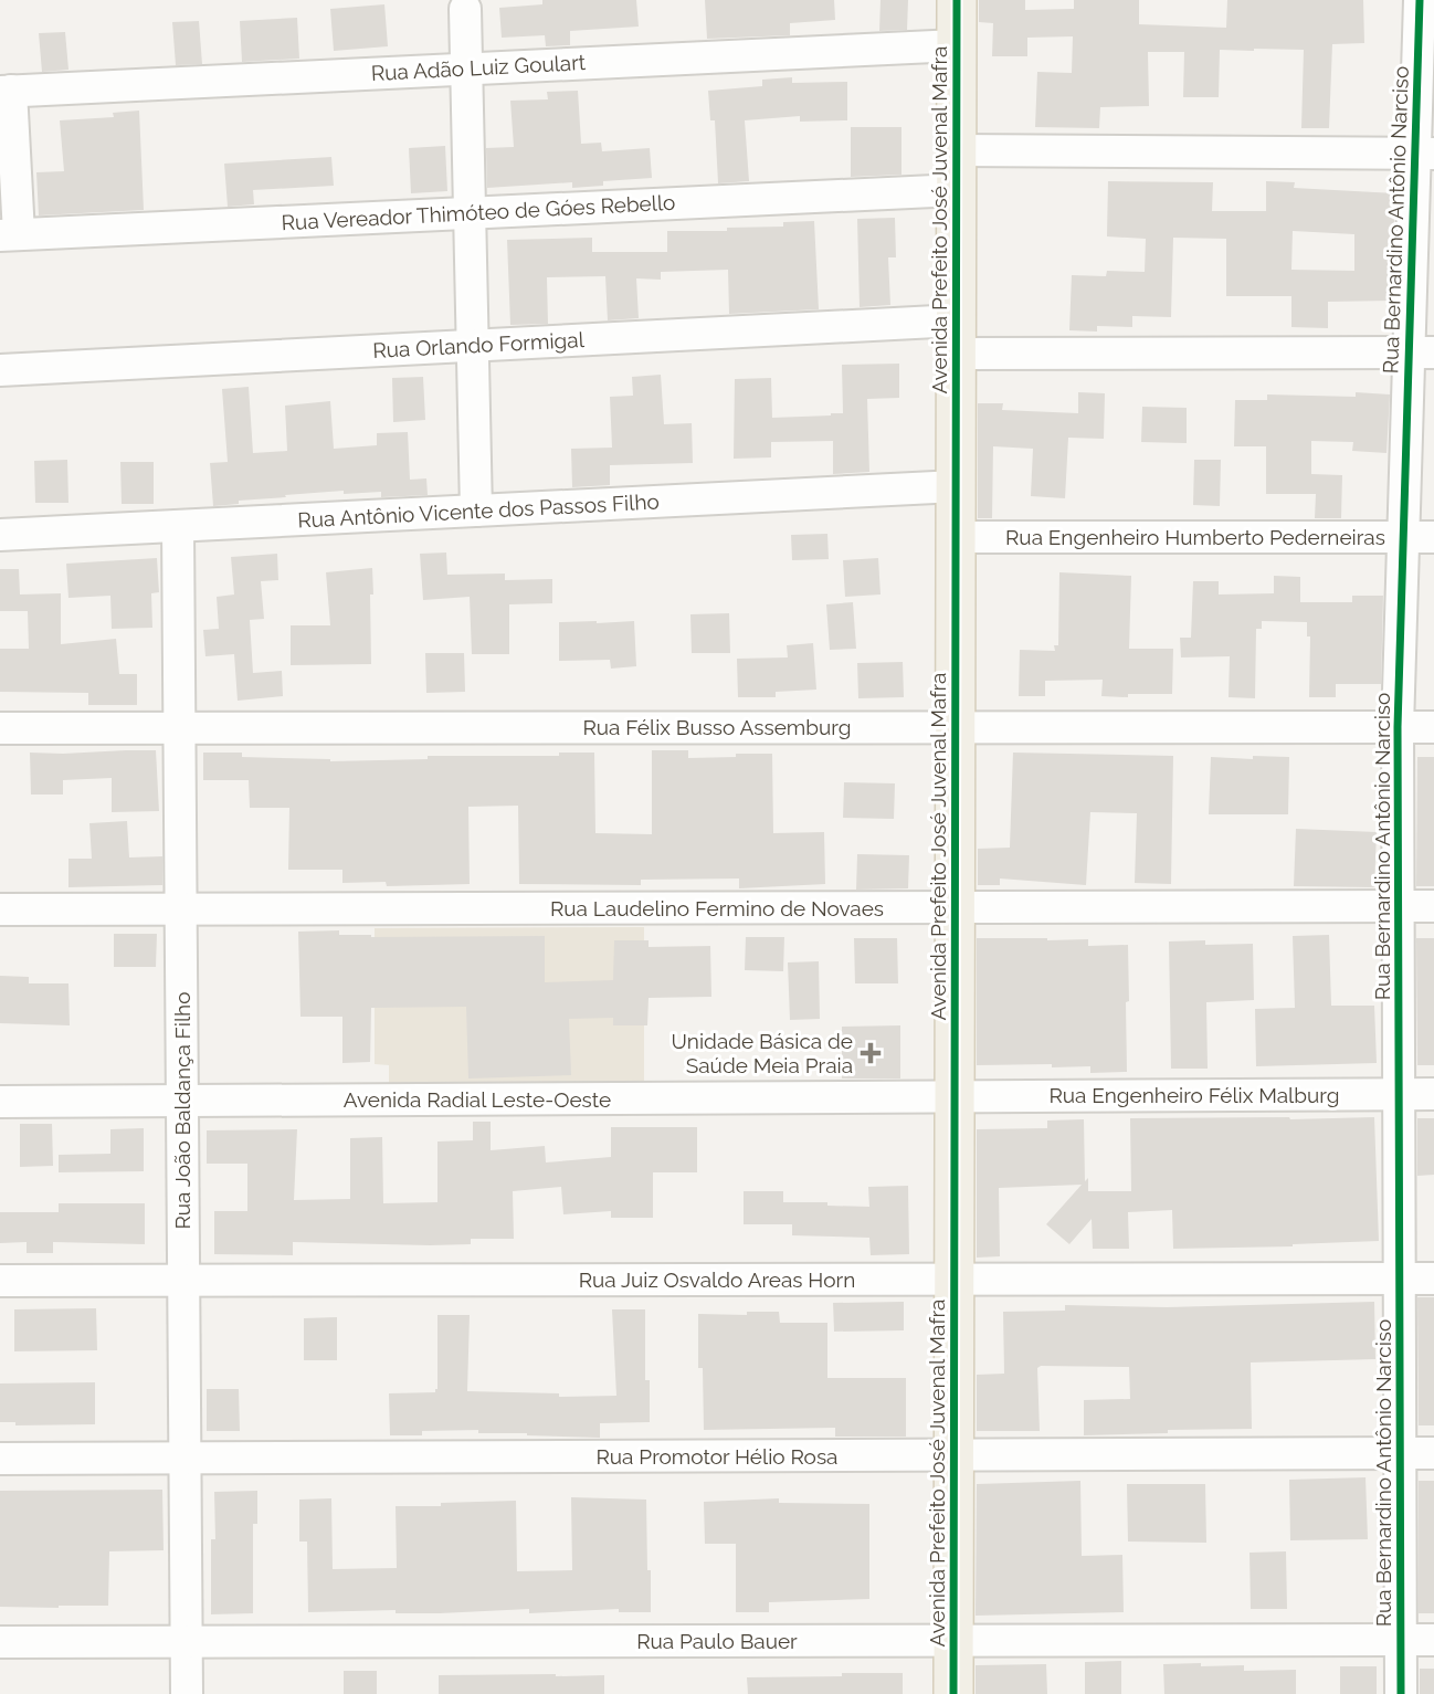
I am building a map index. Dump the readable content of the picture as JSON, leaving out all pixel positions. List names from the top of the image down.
{
  "streets": {
    "main road": ["Avenida Prefeito José Juvenal Mafra"],
    "street": [
      "Rua Adão Luiz Goulart",
      "Rua Vereador Thimóteo de Góes Rebello",
      "Rua Bernardino Antônio Narciso",
      "Rua Orlando Formigal",
      "Rua Antônio Vicente dos Passos Filho",
      "Rua Engenheiro Humberto Pederneiras",
      "Rua Félix Busso Assemburg",
      "Rua Laudelino Fermino de Novaes",
      "Rua Engenheiro Félix Malburg",
      "Avenida Radial Leste-Oeste",
      "Rua João Baldança Filho",
      "Rua Juiz Osvaldo Areas Horn",
      "Rua Promotor Hélio Rosa",
      "Rua Paulo Bauer"
    ]
  },
  "crossings": [
    ["Rua Adão Luiz Goulart", "Avenida Prefeito José Juvenal Mafra"],
    ["Rua Vereador Thimóteo de Góes Rebello", "Avenida Prefeito José Juvenal Mafra"],
    ["Avenida Prefeito José Juvenal Mafra", "Rua Orlando Formigal"],
    ["Avenida Prefeito José Juvenal Mafra", "Rua Antônio Vicente dos Passos Filho"],
    ["Avenida Prefeito José Juvenal Mafra", "Rua Engenheiro Humberto Pederneiras"],
    ["Avenida Prefeito José Juvenal Mafra", "Rua Félix Busso Assemburg"],
    ["Avenida Prefeito José Juvenal Mafra", "Rua Laudelino Fermino de Novaes"],
    ["Avenida Prefeito José Juvenal Mafra", "Rua Engenheiro Félix Malburg"],
    ["Avenida Prefeito José Juvenal Mafra", "Avenida Radial Leste-Oeste"],
    ["Avenida Prefeito José Juvenal Mafra", "Rua Juiz Osvaldo Areas Horn"],
    ["Avenida Prefeito José Juvenal Mafra", "Rua Promotor Hélio Rosa"],
    ["Avenida Prefeito José Juvenal Mafra", "Rua Paulo Bauer"],
    ["Rua Bernardino Antônio Narciso", "Rua Orlando Formigal"],
    ["Rua Bernardino Antônio Narciso", "Rua Engenheiro Humberto Pederneiras"],
    ["Rua Bernardino Antônio Narciso", "Rua Félix Busso Assemburg"],
    ["Rua Bernardino Antônio Narciso", "Rua Laudelino Fermino de Novaes"],
    ["Rua Bernardino Antônio Narciso", "Rua Engenheiro Félix Malburg"],
    ["Rua Bernardino Antônio Narciso", "Rua Juiz Osvaldo Areas Horn"],
    ["Rua Bernardino Antônio Narciso", "Rua Promotor Hélio Rosa"],
    ["Rua Bernardino Antônio Narciso", "Rua Paulo Bauer"],
    ["Rua Antônio Vicente dos Passos Filho", "Rua João Baldança Filho"],
    ["Rua Félix Busso Assemburg", "Rua João Baldança Filho"],
    ["Rua Laudelino Fermino de Novaes", "Rua João Baldança Filho"],
    ["Rua Engenheiro Félix Malburg", "Avenida Radial Leste-Oeste"],
    ["Avenida Radial Leste-Oeste", "Rua João Baldança Filho"],
    ["Rua João Baldança Filho", "Rua Juiz Osvaldo Areas Horn"],
    ["Rua João Baldança Filho", "Rua Promotor Hélio Rosa"],
    ["Rua João Baldança Filho", "Rua Paulo Bauer"]
  ],
  "places": {
    "health": ["Unidade Básica de Saúde Meia Praia"]
  }
}
